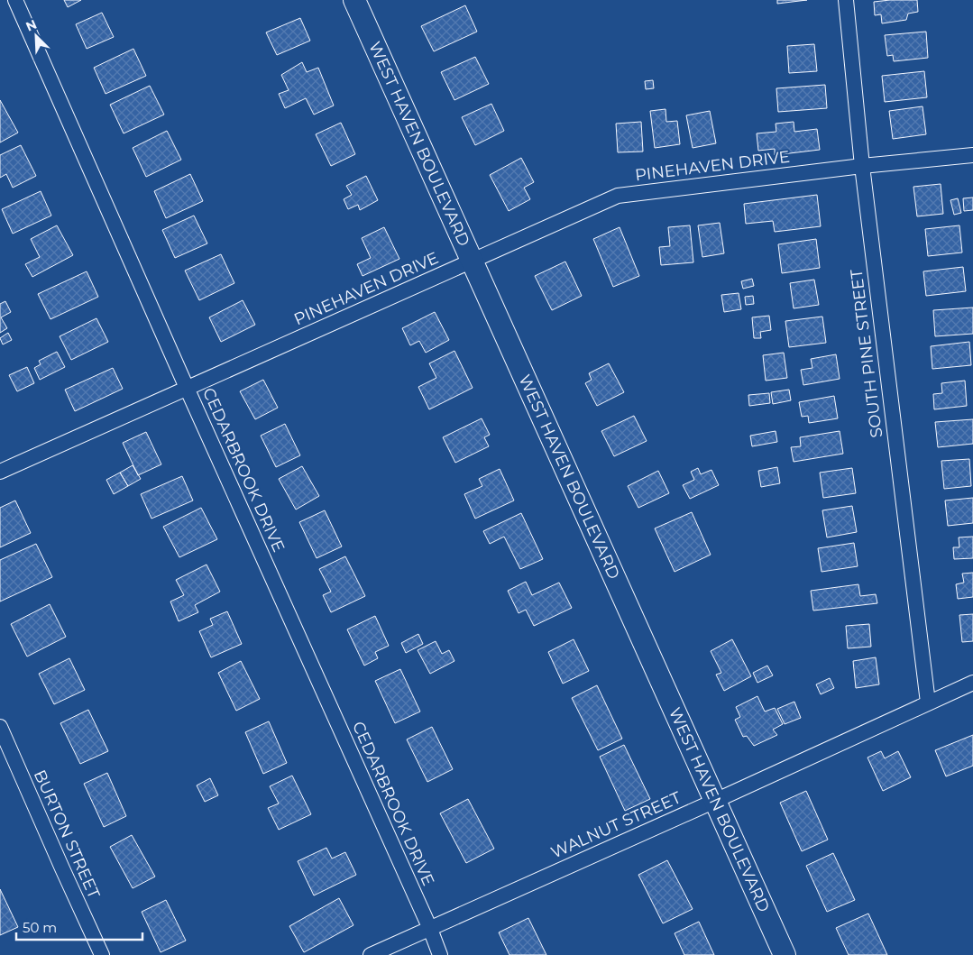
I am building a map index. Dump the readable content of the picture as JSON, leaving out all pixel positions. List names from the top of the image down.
{
  "streets": {
    "street": [
      "WEST HAVEN BOULEVARD",
      "PINEHAVEN DRIVE",
      "SOUTH PINE STREET",
      "CEDARBROOK DRIVE",
      "WALNUT STREET",
      "BURTON STREET"
    ]
  },
  "crossings": [
    ["WEST HAVEN BOULEVARD", "PINEHAVEN DRIVE"],
    ["WEST HAVEN BOULEVARD", "WALNUT STREET"],
    ["PINEHAVEN DRIVE", "SOUTH PINE STREET"],
    ["PINEHAVEN DRIVE", "CEDARBROOK DRIVE"],
    ["SOUTH PINE STREET", "WALNUT STREET"],
    ["CEDARBROOK DRIVE", "WALNUT STREET"]
  ],
  "scale_bar": "50 m",
  "north": "top left"
}
